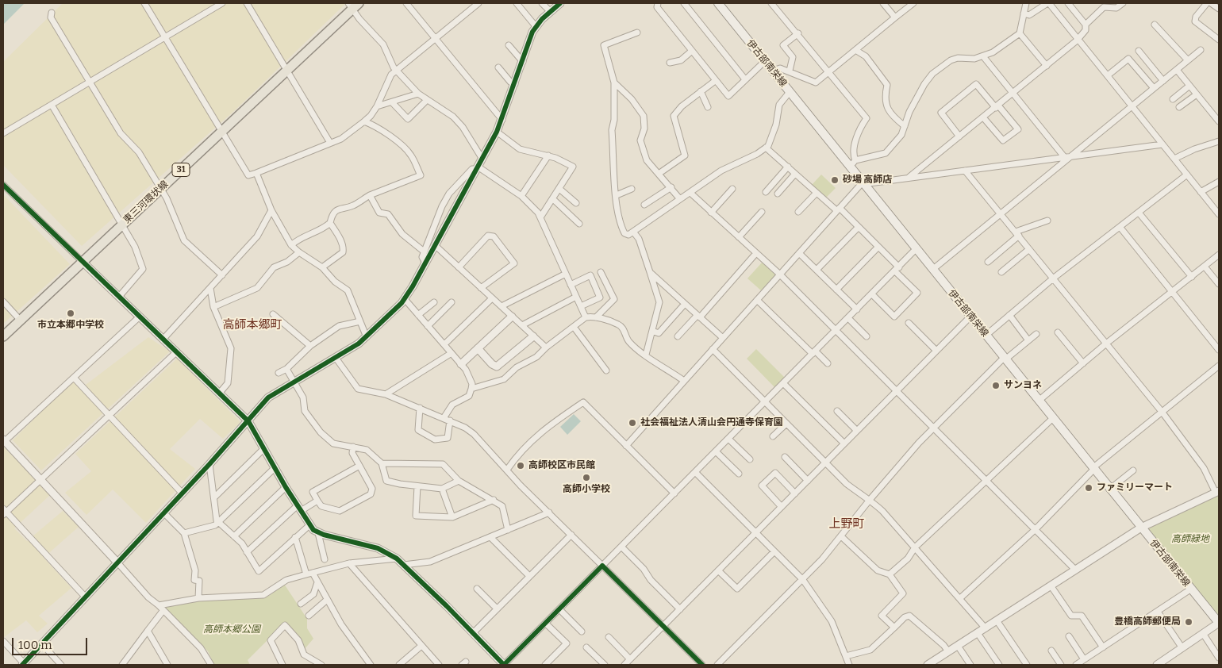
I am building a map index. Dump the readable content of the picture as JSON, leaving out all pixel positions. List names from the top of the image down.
{
  "streets": {
    "main road": ["伊古部南栄線", "31", "東三河環状線"]
  },
  "districts": ["高師本郷町", "上野町"],
  "parks": ["高師緑地", "高師本郷公園"],
  "places": [
    "砂場 高師店",
    "市立本郷中学校",
    "サンヨネ",
    "社会福祉法人清山会円通寺保育園",
    "高師校区市民館",
    "高師小学校",
    "ファミリーマート",
    "豊橋高師郵便局"
  ],
  "scale_bar": "100 m"
}
